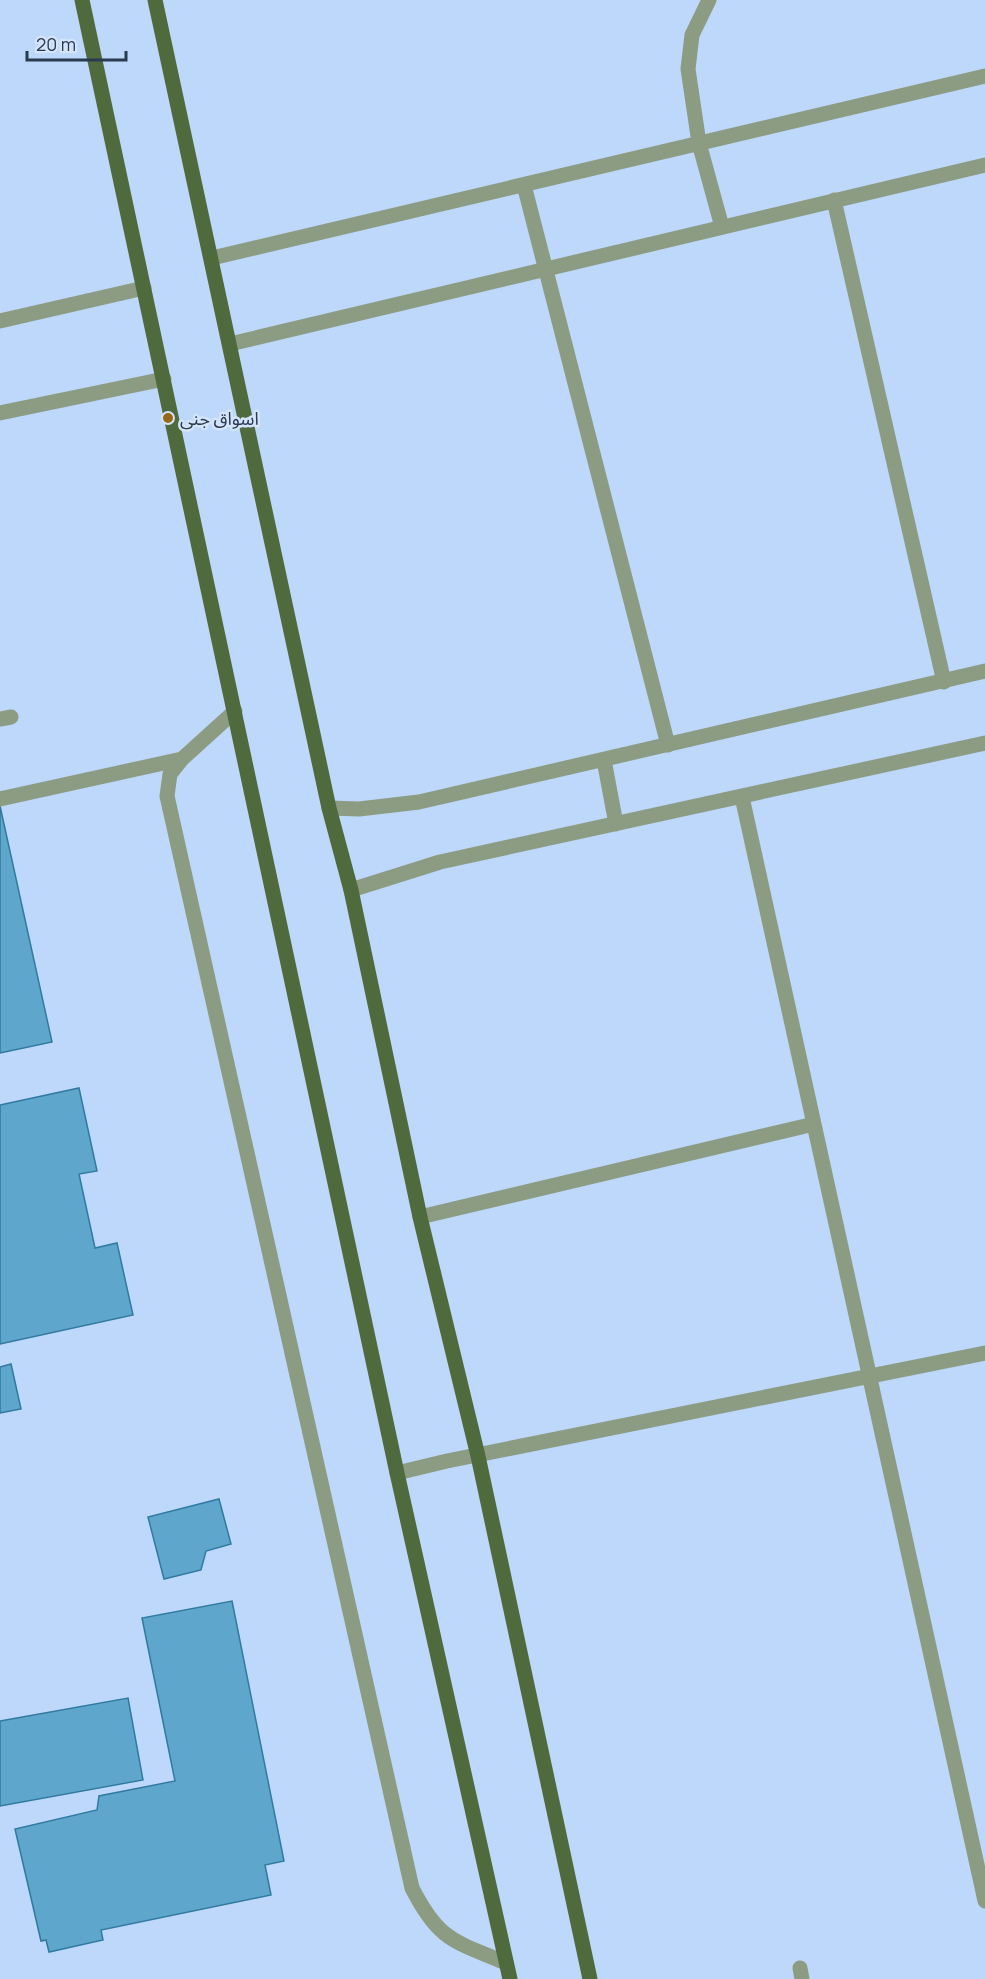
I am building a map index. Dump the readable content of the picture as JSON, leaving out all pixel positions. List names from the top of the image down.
{
  "places": ["اسواق جنى"],
  "scale_bar": "20 m"
}
